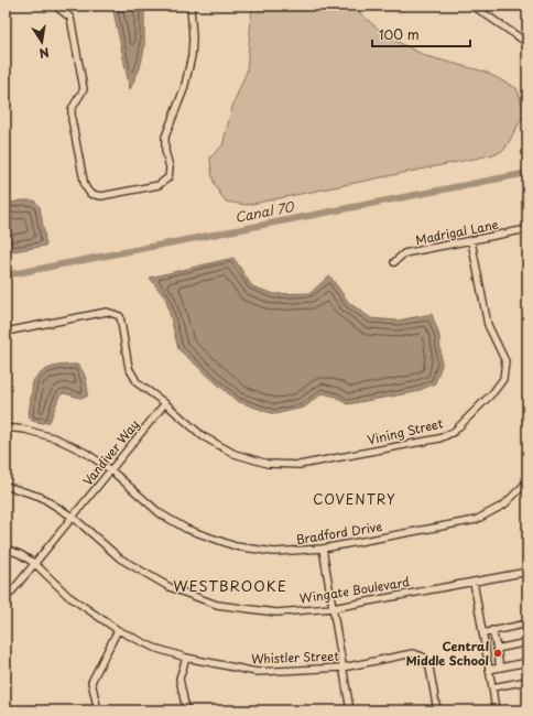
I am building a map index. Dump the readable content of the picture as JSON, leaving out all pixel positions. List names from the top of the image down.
{
  "streets": {
    "street": [
      "Madrigal Lane",
      "Vining Street",
      "Vandiver Way",
      "Bradford Drive",
      "Wingate Boulevard",
      "Whistler Street"
    ]
  },
  "crossings": [
    ["Madrigal Lane", "Vining Street"],
    ["Vining Street", "Vandiver Way"],
    ["Vandiver Way", "Bradford Drive"],
    ["Vandiver Way", "Wingate Boulevard"],
    ["Vandiver Way", "Whistler Street"]
  ],
  "districts": ["COVENTRY", "WESTBROOKE"],
  "water": ["Canal 70"],
  "places": ["Central Middle School"],
  "scale_bar": "100 m",
  "north": "bottom"
}
